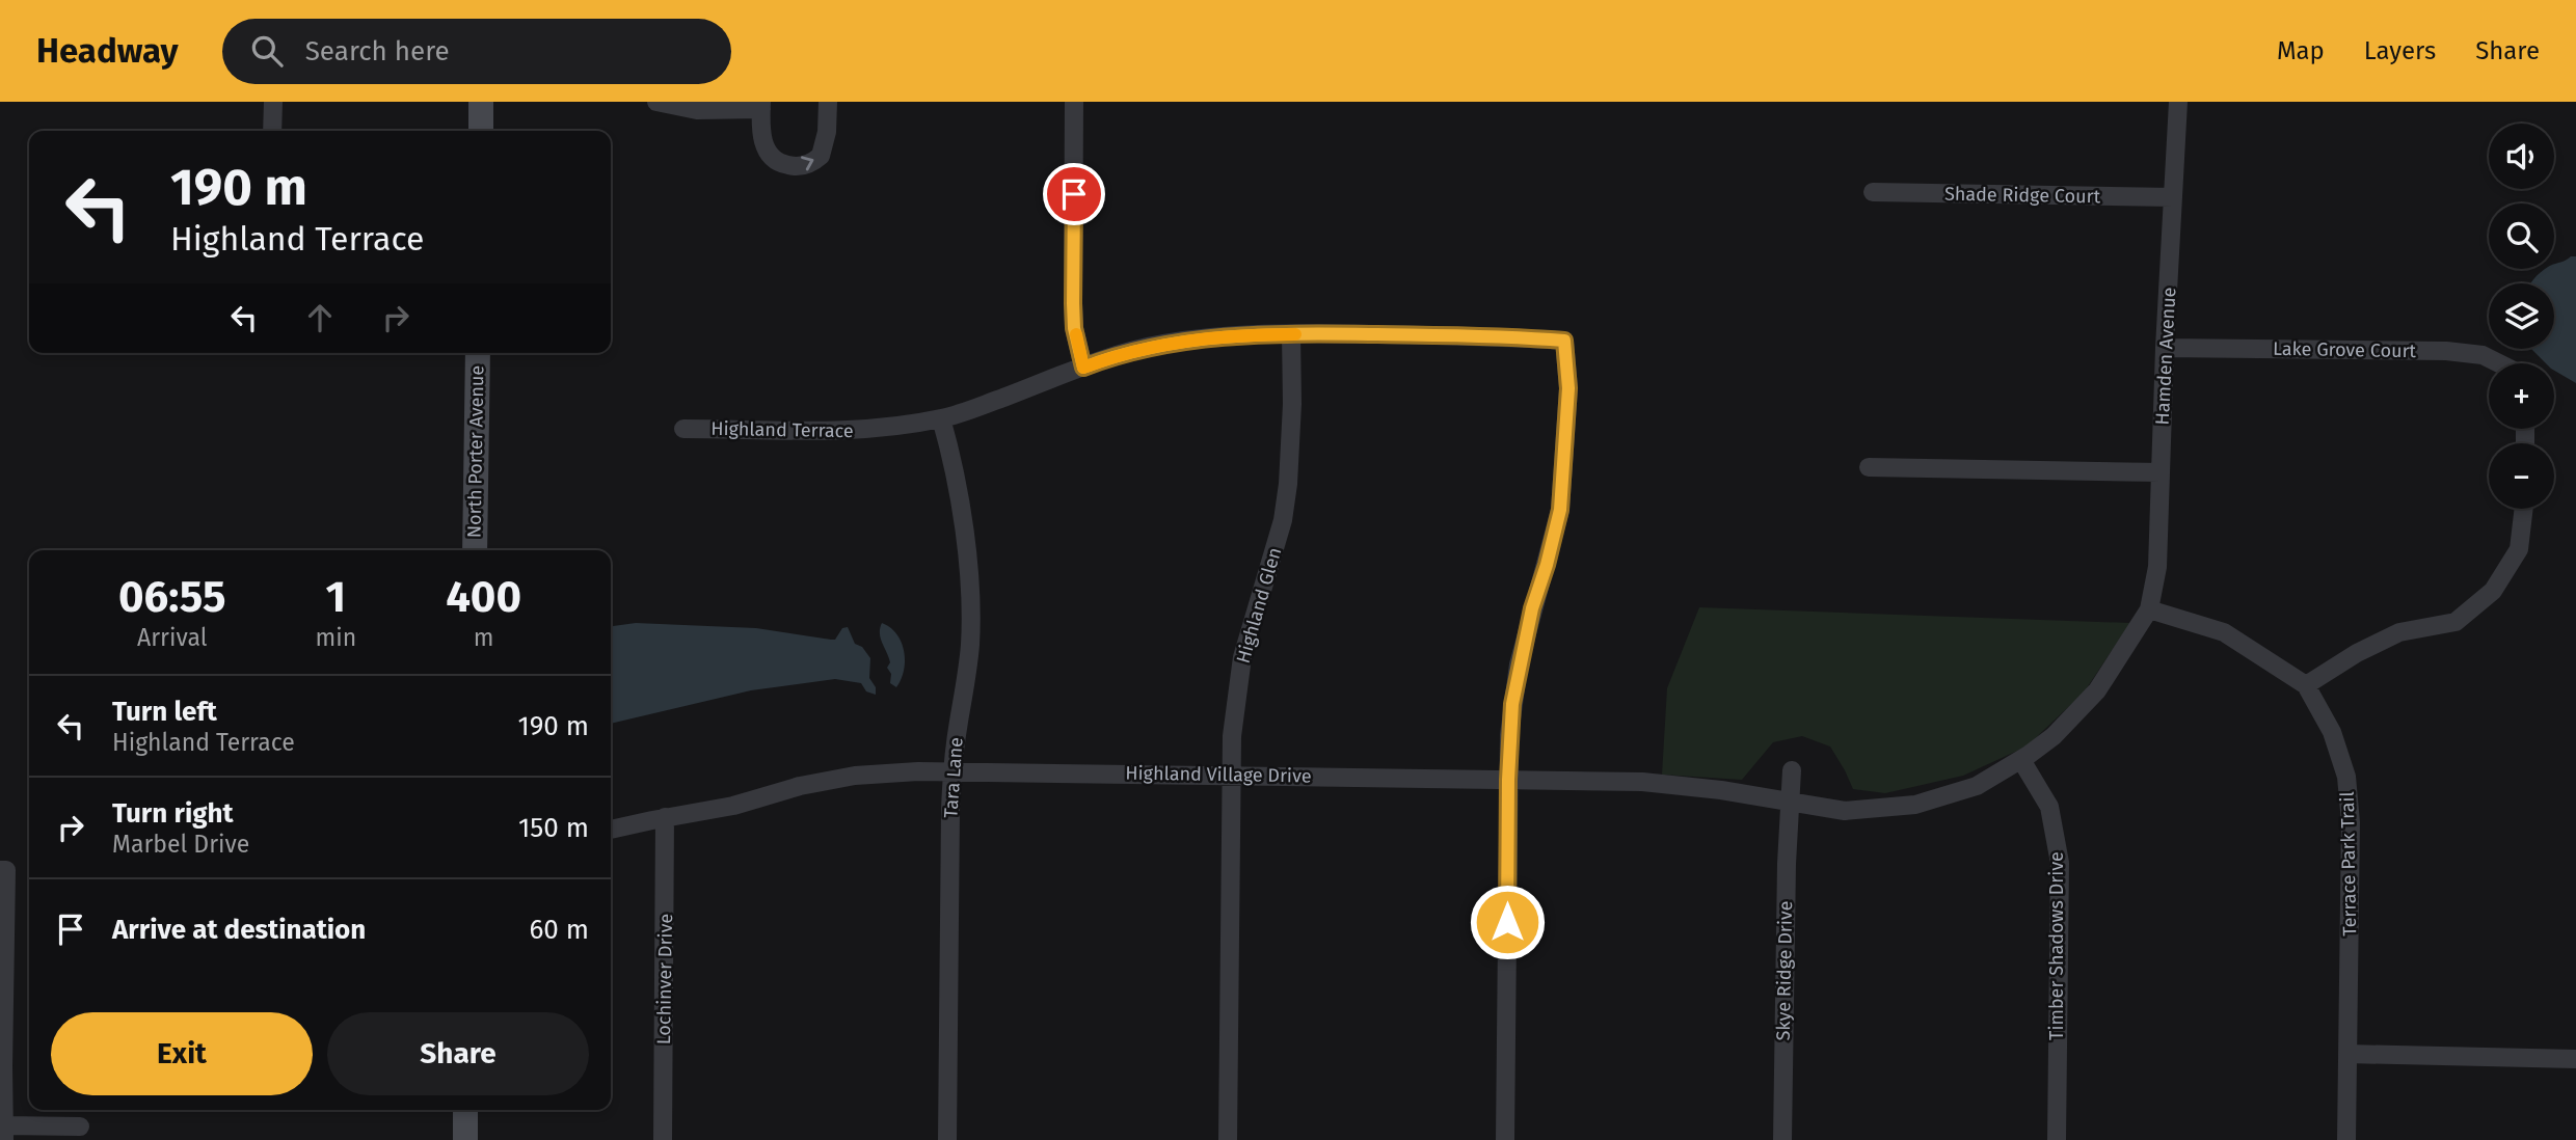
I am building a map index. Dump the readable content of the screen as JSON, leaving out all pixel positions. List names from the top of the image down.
{
  "streets": {
    "main road": ["North Porter Avenue"],
    "street": [
      "Shade Ridge Court",
      "Lake Grove Court",
      "Hamden Avenue",
      "Highland Terrace",
      "Highland Glen",
      "Highland Village Drive",
      "Tara Lane",
      "Terrace Park Trail",
      "Timber Shadows Drive",
      "Skye Ridge Drive",
      "Lochinver Drive"
    ]
  },
  "crossings": [
    ["Shade Ridge Court", "Hamden Avenue"],
    ["Lake Grove Court", "Hamden Avenue"],
    ["Hamden Avenue", "Highland Village Drive"],
    ["Hamden Avenue", "Terrace Park Trail"],
    ["Highland Terrace", "Highland Glen"],
    ["Highland Terrace", "Highland Village Drive"],
    ["Highland Terrace", "Tara Lane"],
    ["Highland Glen", "Highland Village Drive"],
    ["Highland Village Drive", "Tara Lane"],
    ["Highland Village Drive", "Terrace Park Trail"],
    ["Highland Village Drive", "Timber Shadows Drive"],
    ["Highland Village Drive", "Skye Ridge Drive"],
    ["Highland Village Drive", "Lochinver Drive"]
  ],
  "page": {
    "header": "Headway",
    "search": "Search here",
    "nav": ["Map", "Layers", "Share"],
    "map_buttons": ["+", "−"],
    "turn": ["190 m", "Highland Terrace"],
    "eta": [
      "06:55",
      "Arrival",
      "1",
      "min",
      "400",
      "m"
    ],
    "list": [
      {
        "name": "Turn left",
        "note": "Highland Terrace",
        "value": "190 m"
      },
      {
        "name": "Turn right",
        "note": "Marbel Drive",
        "value": "150 m"
      },
      {
        "name": "Arrive at destination",
        "value": "60 m"
      }
    ],
    "buttons": ["Exit", "Share"]
  }
}
